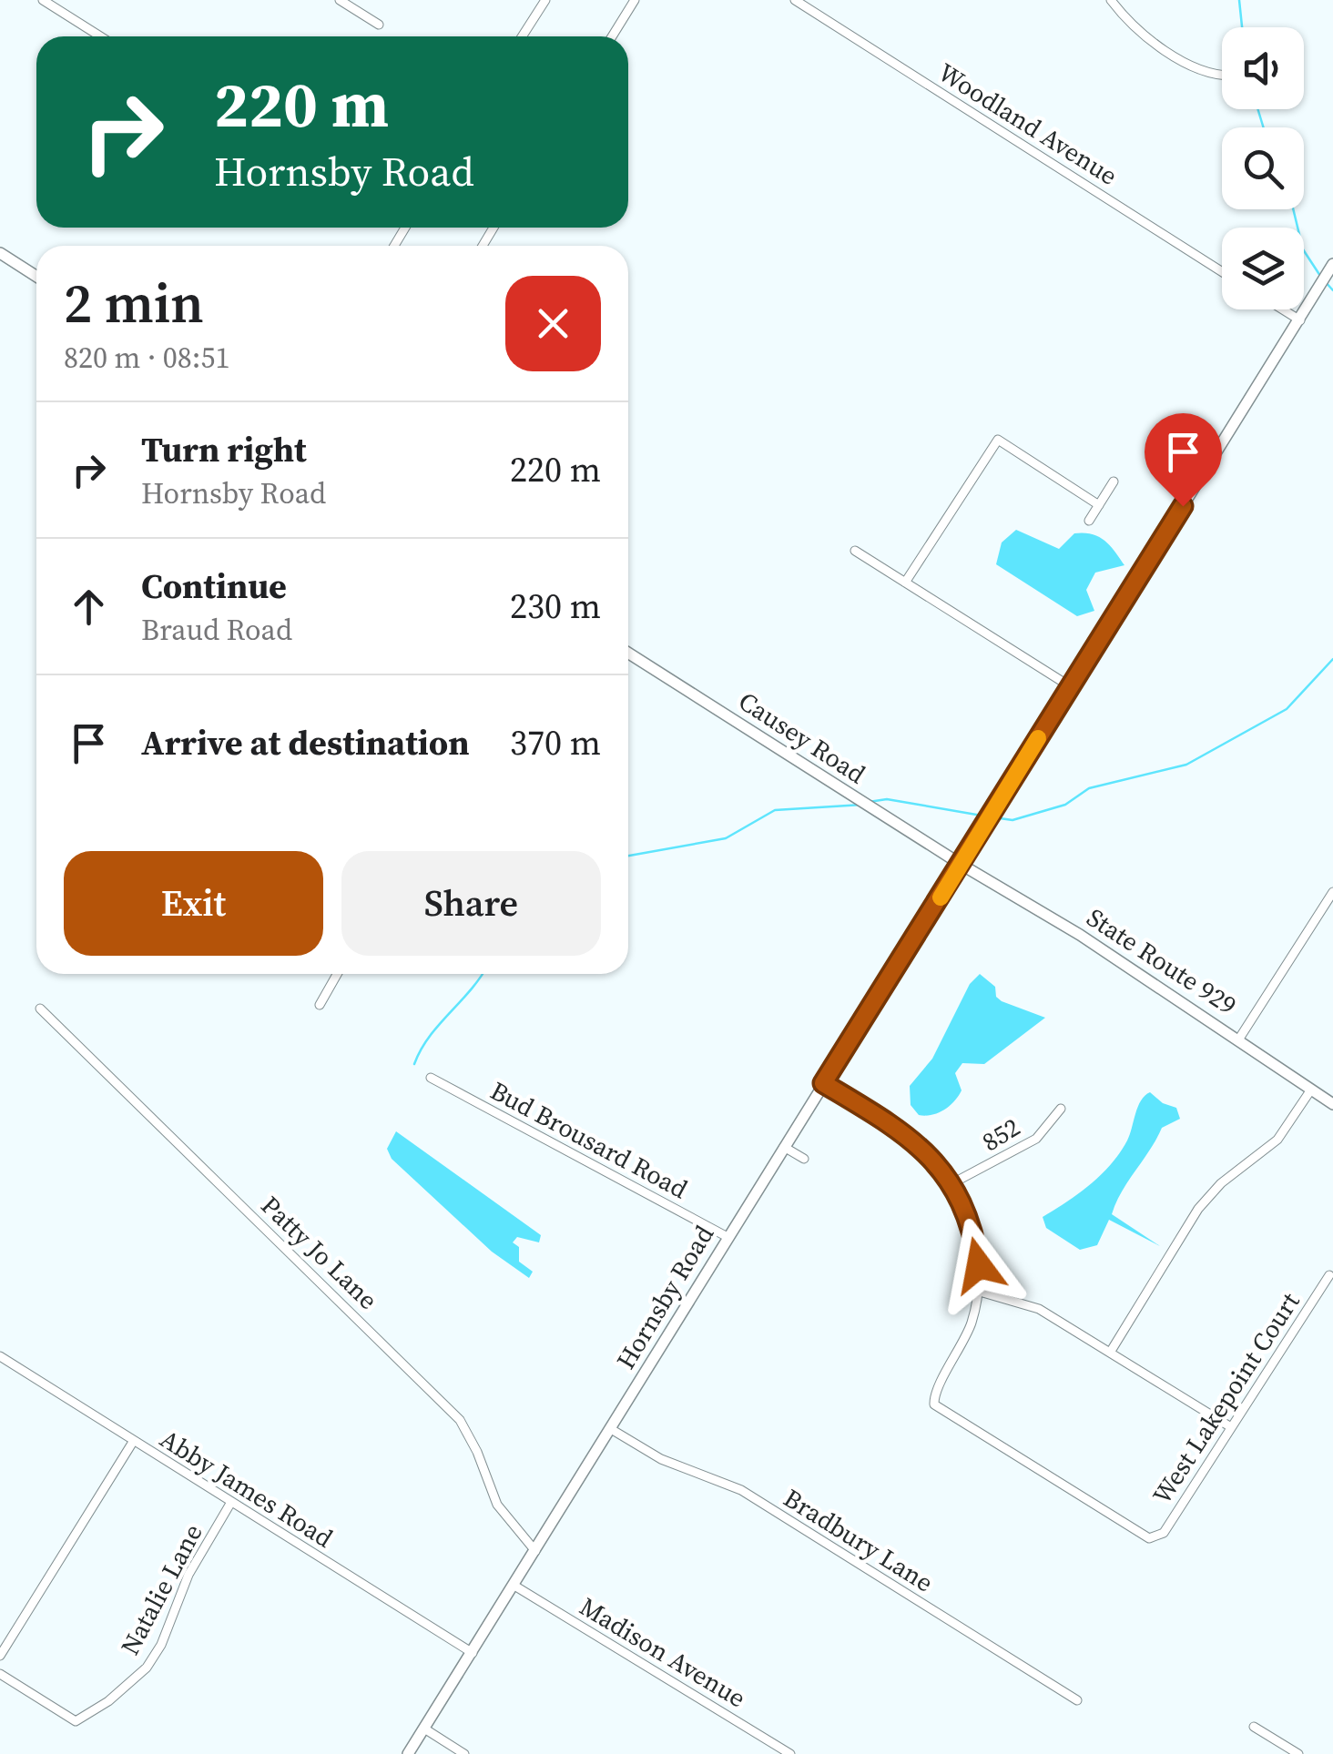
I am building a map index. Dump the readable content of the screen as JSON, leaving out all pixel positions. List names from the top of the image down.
{
  "streets": {
    "street": [
      "Woodland Avenue",
      "Causey Road",
      "State Route 929",
      "852",
      "Bud Brousard Road",
      "Patty Jo Lane",
      "Hornsby Road",
      "West Lakepoint Court",
      "Abby James Road",
      "Bradbury Lane",
      "Natalie Lane",
      "Madison Avenue"
    ]
  },
  "crossings": [
    ["Causey Road", "State Route 929"],
    ["Causey Road", "Hornsby Road"],
    ["State Route 929", "Hornsby Road"],
    ["Bud Brousard Road", "Hornsby Road"],
    ["Patty Jo Lane", "Hornsby Road"],
    ["Hornsby Road", "Abby James Road"],
    ["Hornsby Road", "Bradbury Lane"],
    ["Hornsby Road", "Madison Avenue"],
    ["Abby James Road", "Natalie Lane"]
  ],
  "page": {
    "turn": ["220 m", "Hornsby Road"],
    "heading": ["2 min", "820 m · 08:51"],
    "list": [
      {
        "name": "Turn right",
        "note": "Hornsby Road",
        "value": "220 m"
      },
      {
        "name": "Continue",
        "note": "Braud Road",
        "value": "230 m"
      },
      {
        "name": "Arrive at destination",
        "value": "370 m"
      }
    ],
    "buttons": ["Exit", "Share"]
  }
}
